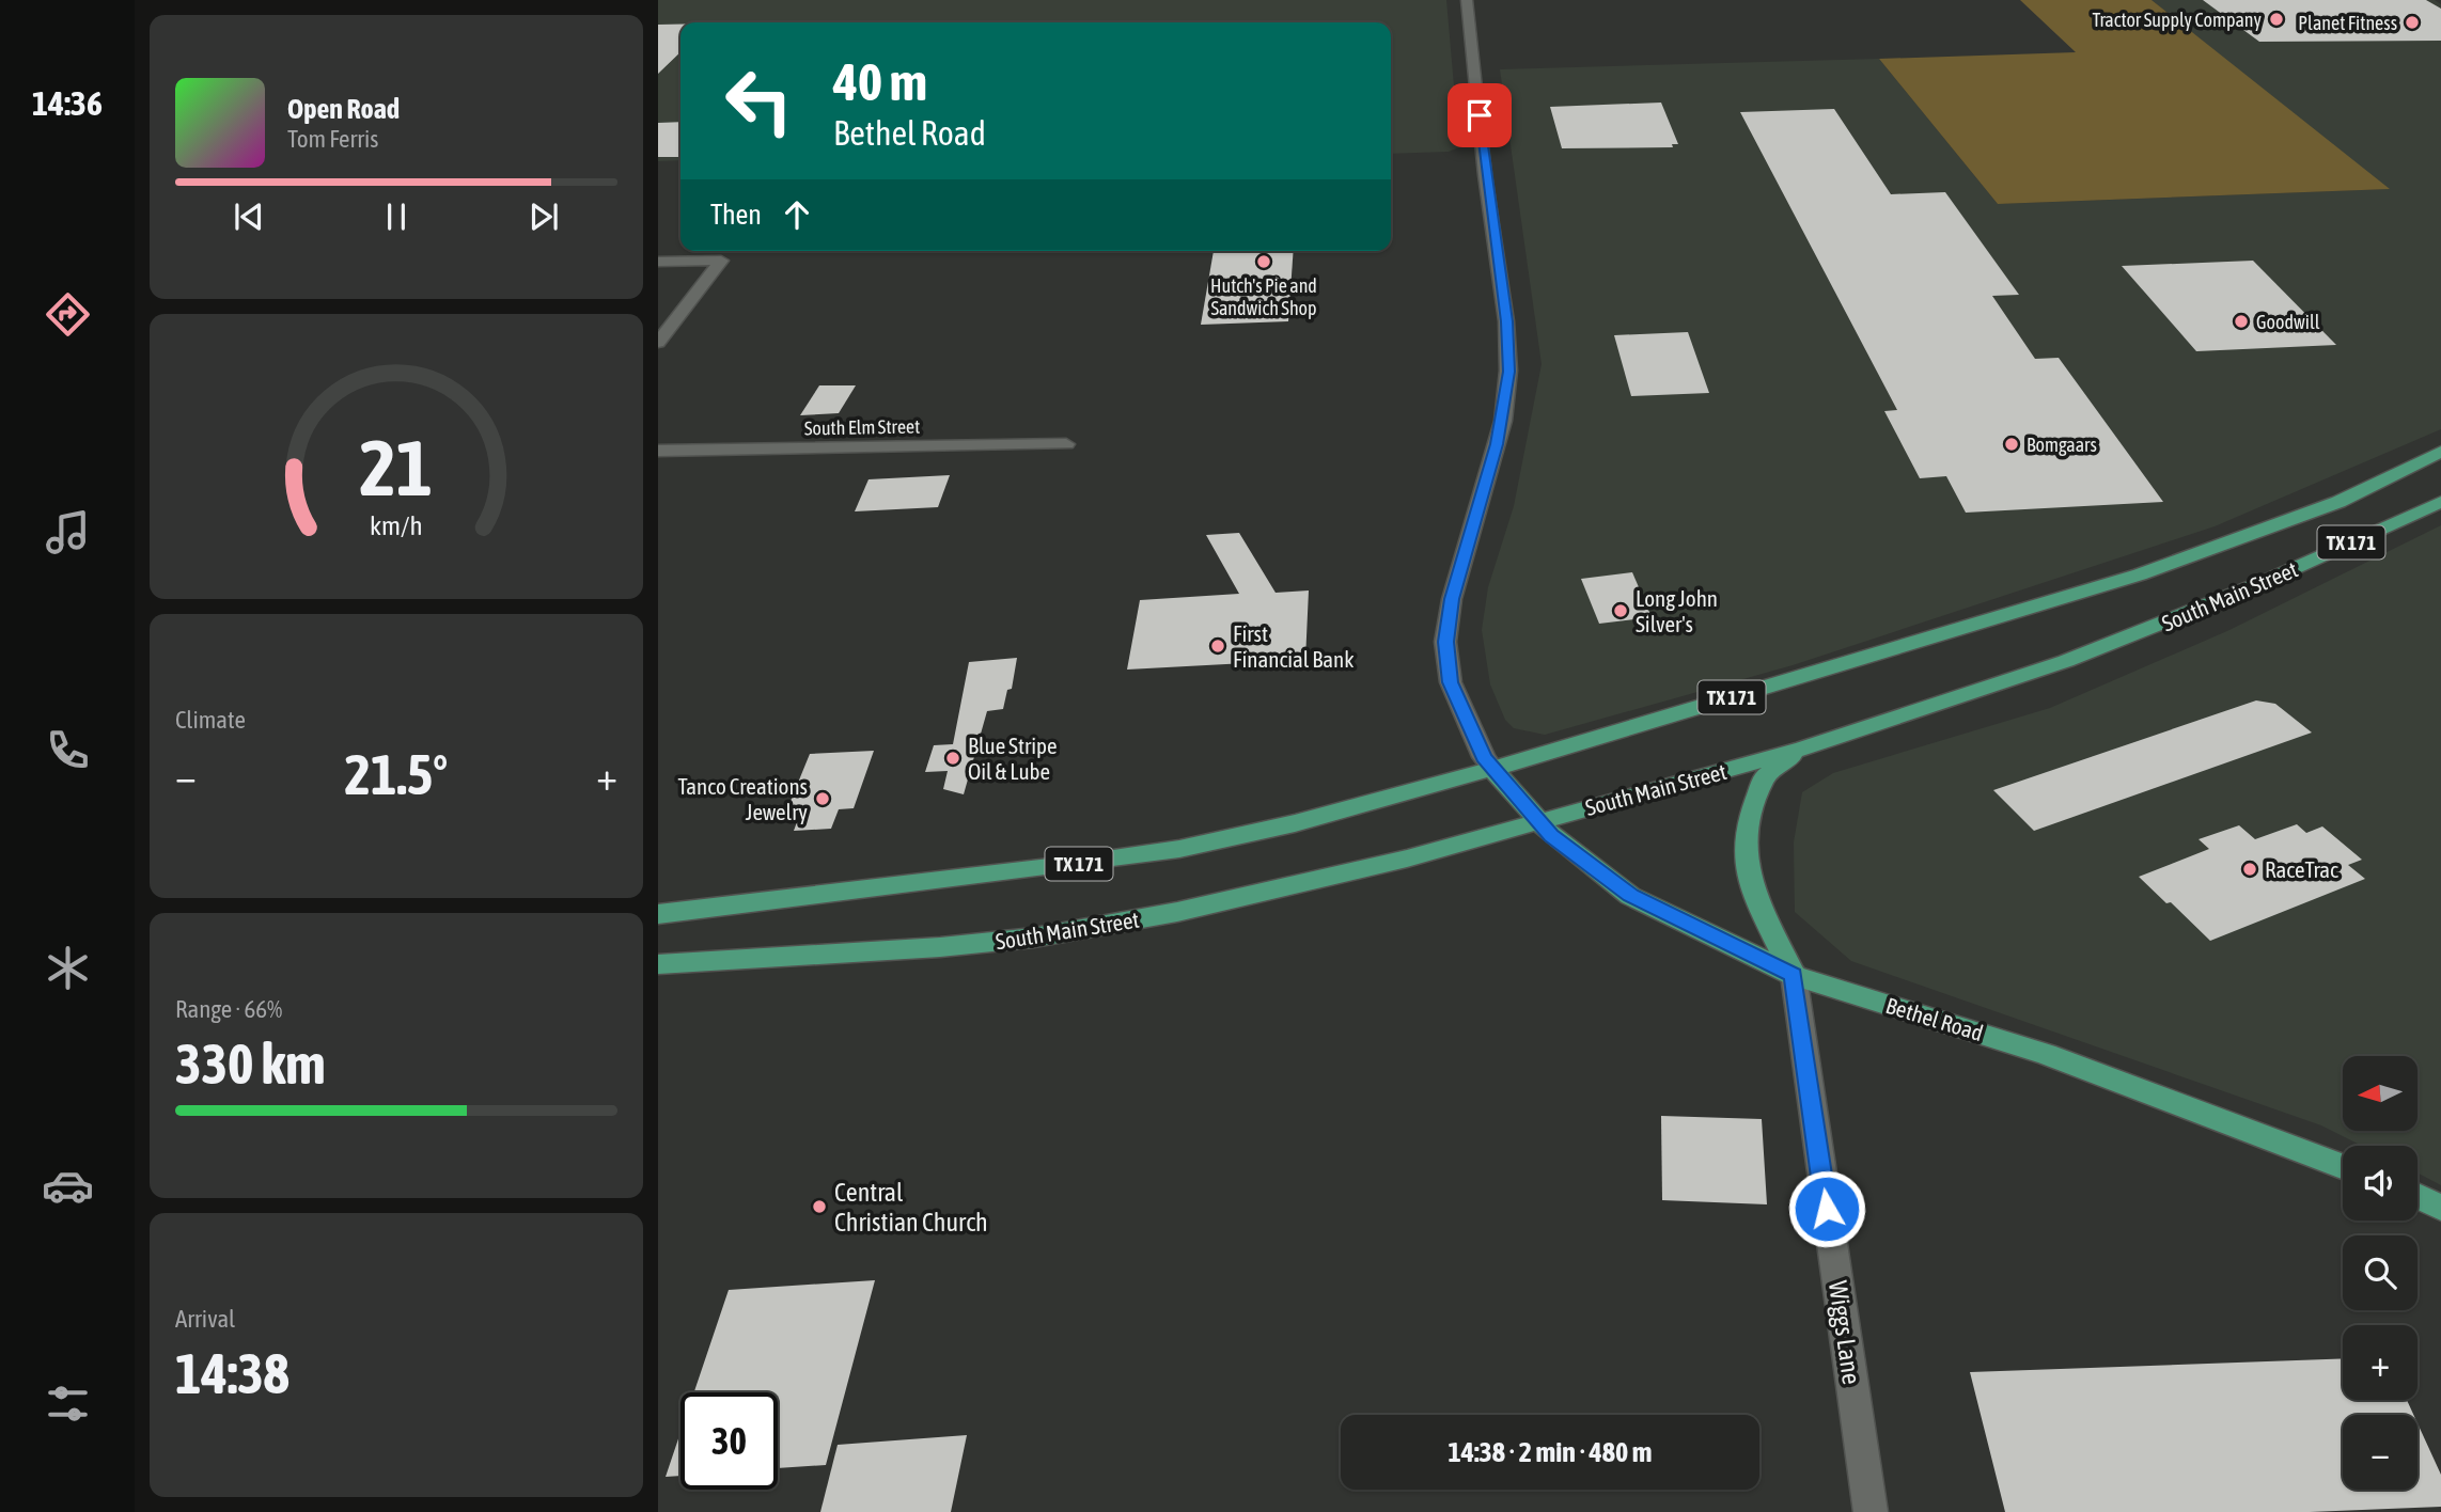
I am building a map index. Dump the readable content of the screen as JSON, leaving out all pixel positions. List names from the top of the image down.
{
  "streets": {
    "main road": ["TX 171", "South Main Street", "Bethel Road"],
    "street": ["South Elm Street", "Wiggs Lane"]
  },
  "crossings": [
    ["South Main Street", "Bethel Road"],
    ["Bethel Road", "Wiggs Lane"]
  ],
  "places": [
    "Tractor Supply Company",
    "Planet Fitness",
    "Hutch's Pie and Sandwich Shop",
    "Goodwill",
    "Bomgaars",
    "Long John Silver's",
    "First Financial Bank",
    "Blue Stripe Oil & Lube",
    "Tanco Creations Jewelry",
    "RaceTrac",
    "Central Christian Church"
  ],
  "north": "left",
  "page": {
    "tabs": "14:36",
    "turn": ["40 m", "Bethel Road"],
    "song": ["Open Road", "Tom Ferris"],
    "then": "Then",
    "tile": [
      "Climate",
      ["Range · 66%", "330 km"],
      ["Arrival", "14:38"]
    ],
    "heat": ["−", "21.5°", "+"],
    "map_buttons": ["+", "−"],
    "limit": "30",
    "trip": "14:38 · 2 min · 480 m",
    "gauge": ["21", "km/h"]
  }
}
